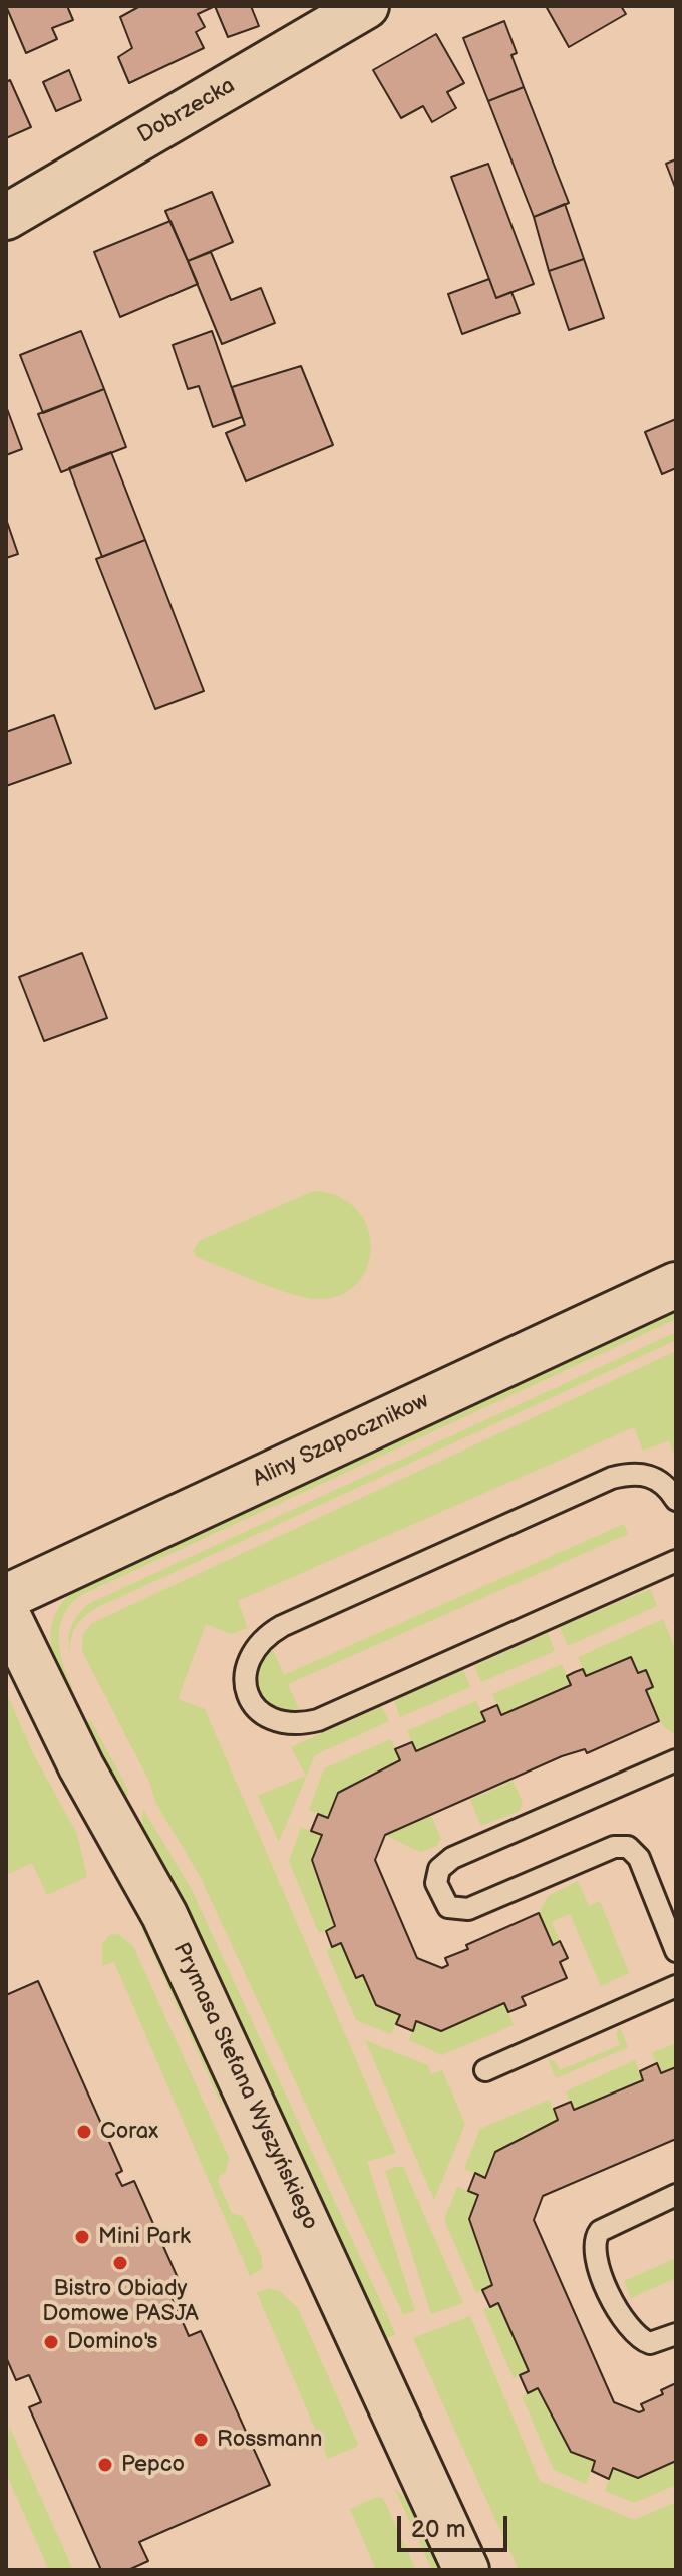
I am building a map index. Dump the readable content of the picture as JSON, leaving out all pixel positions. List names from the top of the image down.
{
  "streets": {
    "street": ["Dobrzecka", "Aliny Szapocznikow", "Prymasa Stefana Wyszyńskiego"]
  },
  "places": [
    "Corax",
    "Mini Park",
    "Bistro Obiady Domowe PASJA",
    "Domino's",
    "Rossmann",
    "Pepco"
  ],
  "scale_bar": "20 m"
}
